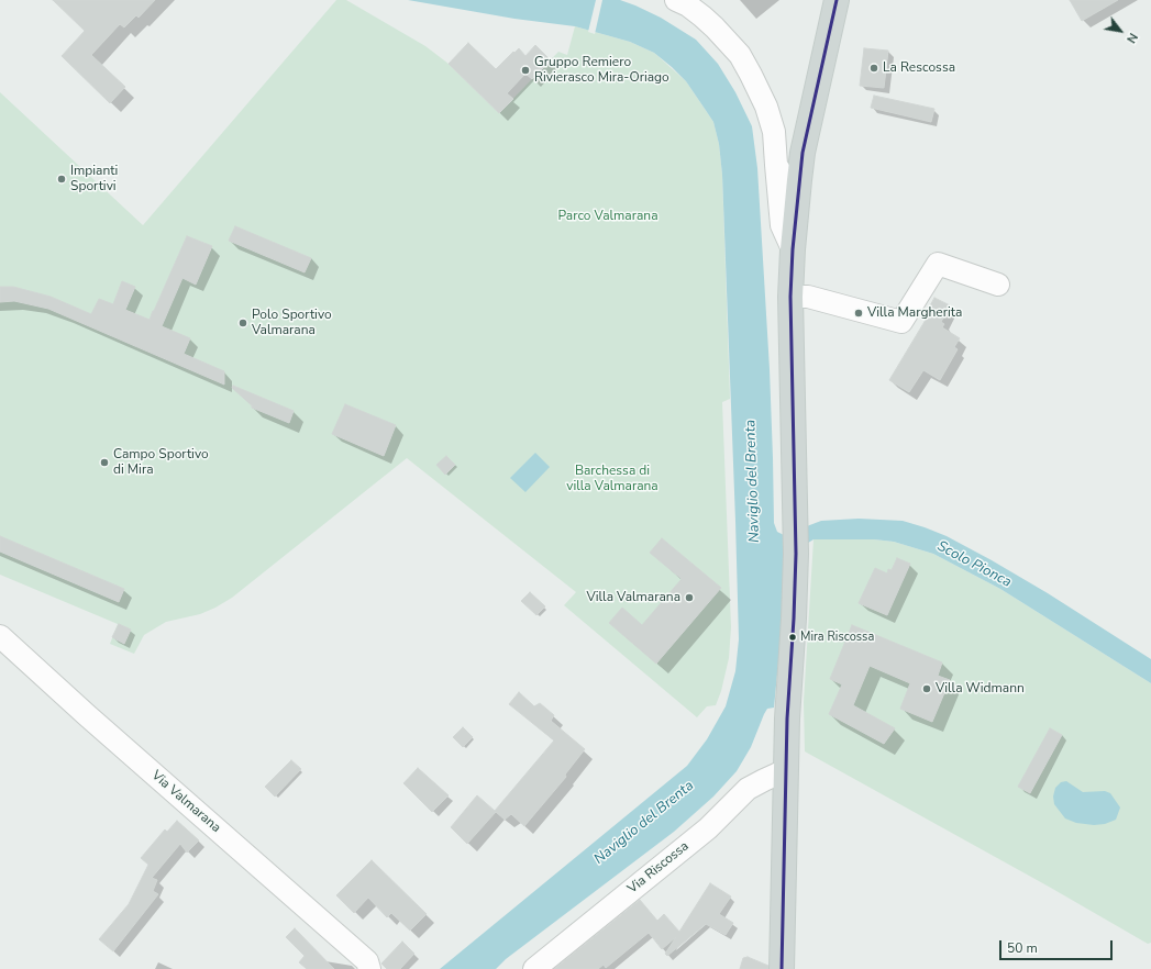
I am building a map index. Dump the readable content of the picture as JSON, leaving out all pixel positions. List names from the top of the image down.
{
  "streets": {
    "street": ["Via Valmarana", "Via Riscossa"]
  },
  "water": ["Naviglio del Brenta", "Scolo Pionca"],
  "parks": ["Parco Valmarana", "Barchessa di villa Valmarana"],
  "places": [
    "La Rescossa",
    "Gruppo Remiero Rivierasco Mira-Oriago",
    "Impianti Sportivi",
    "Villa Margherita",
    "Polo Sportivo Valmarana",
    "Campo Sportivo di Mira",
    "Villa Valmarana",
    "Mira Riscossa",
    "Villa Widmann"
  ],
  "scale_bar": "50 m",
  "north": "bottom right"
}
